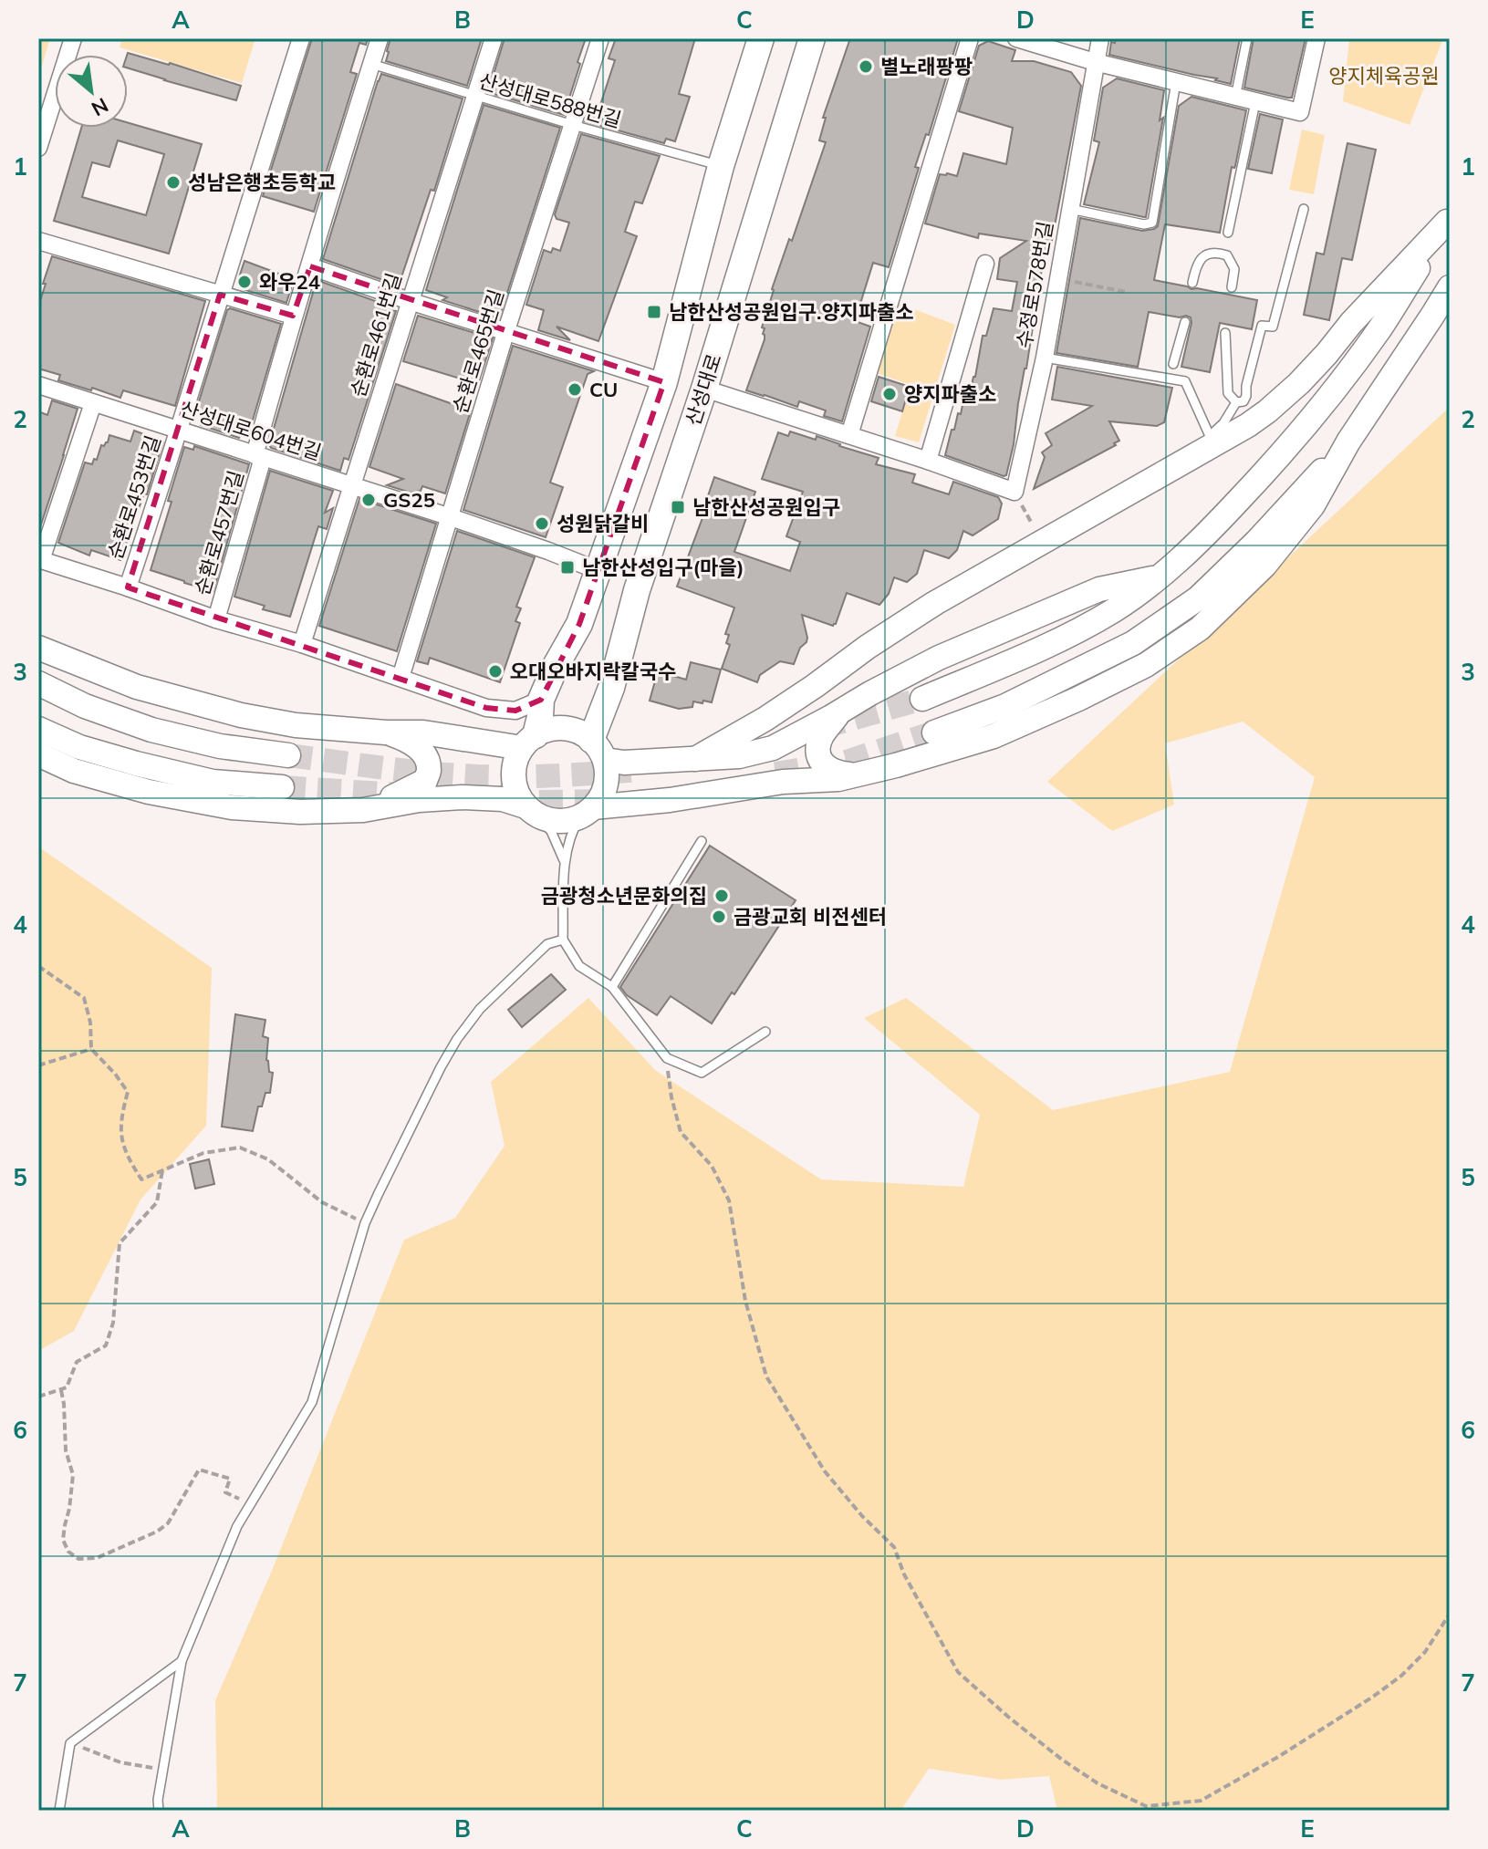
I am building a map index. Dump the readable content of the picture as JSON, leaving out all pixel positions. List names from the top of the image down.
{
  "streets": {
    "main road": ["산성대로"],
    "street": [
      "수정로578번길",
      "순환로461번길",
      "순환로465번길",
      "산성대로604번길",
      "순환로453번길",
      "순환로457번길"
    ],
    "lane": ["산성대로588번길"]
  },
  "crossings": [
    ["산성대로588번길", "순환로461번길"],
    ["산성대로588번길", "순환로465번길"],
    ["산성대로588번길", "산성대로"],
    ["산성대로588번길", "순환로457번길"],
    ["순환로461번길", "산성대로604번길"],
    ["순환로465번길", "산성대로604번길"],
    ["산성대로", "산성대로604번길"],
    ["산성대로604번길", "순환로453번길"],
    ["산성대로604번길", "순환로457번길"]
  ],
  "parks": ["양지체육공원"],
  "places": {
    "other": [
      "별노래팡팡",
      "성남은행초등학교",
      "와우24",
      "CU",
      "양지파출소",
      "GS25",
      "성원닭갈비",
      "오대오바지락칼국수",
      "금광청소년문화의집",
      "금광교회 비전센터"
    ],
    "transit": ["남한산성공원입구.양지파출소", "남한산성공원입구", "남한산성입구(마을)"]
  },
  "north": "bottom right",
  "grid": {
    "columns": [
      "A",
      "B",
      "C",
      "D",
      "E"
    ],
    "rows": [
      "1",
      "2",
      "3",
      "4",
      "5",
      "6",
      "7"
    ]
  }
}
